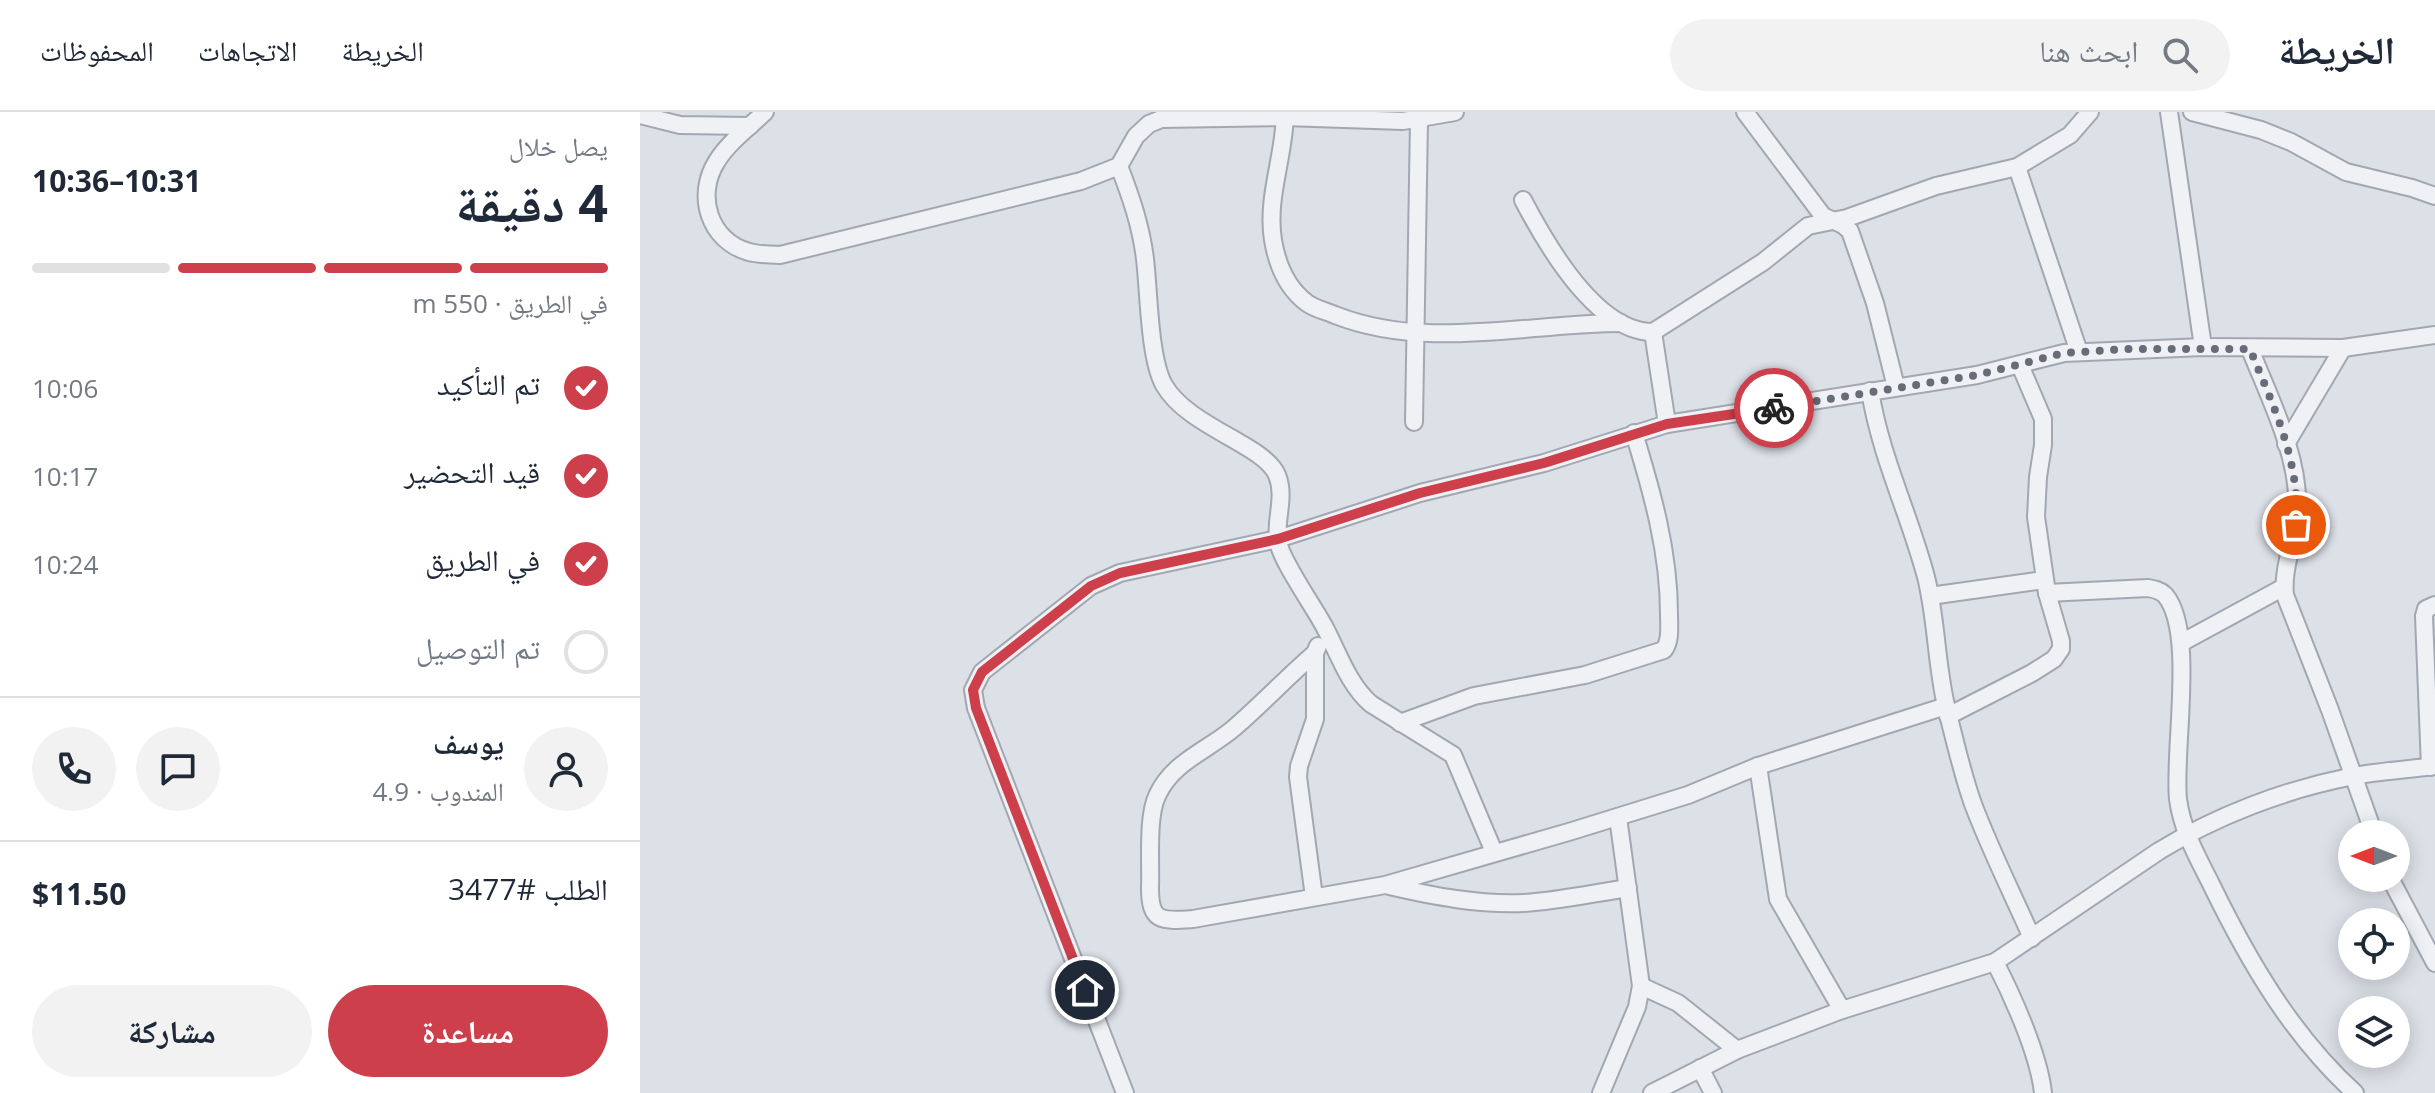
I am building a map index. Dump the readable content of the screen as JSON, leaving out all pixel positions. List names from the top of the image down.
{
  "north": "left",
  "page": {
    "header": "الخريطة",
    "search": "ابحث هنا",
    "nav": ["الخريطة", "الاتجاهات", "المحفوظات"],
    "heading": ["4 دقيقة", "يصل خلال", "10:31–10:36"],
    "panel": [
      "يوسف",
      "المندوب · 4.9",
      "الطلب #3477",
      "$11.50"
    ],
    "bar": "في الطريق · 550 m",
    "list": [
      ["تم التأكيد", "10:06"],
      ["قيد التحضير", "10:17"],
      ["في الطريق", "10:24"],
      "تم التوصيل"
    ],
    "buttons": ["مساعدة", "مشاركة"]
  }
}
